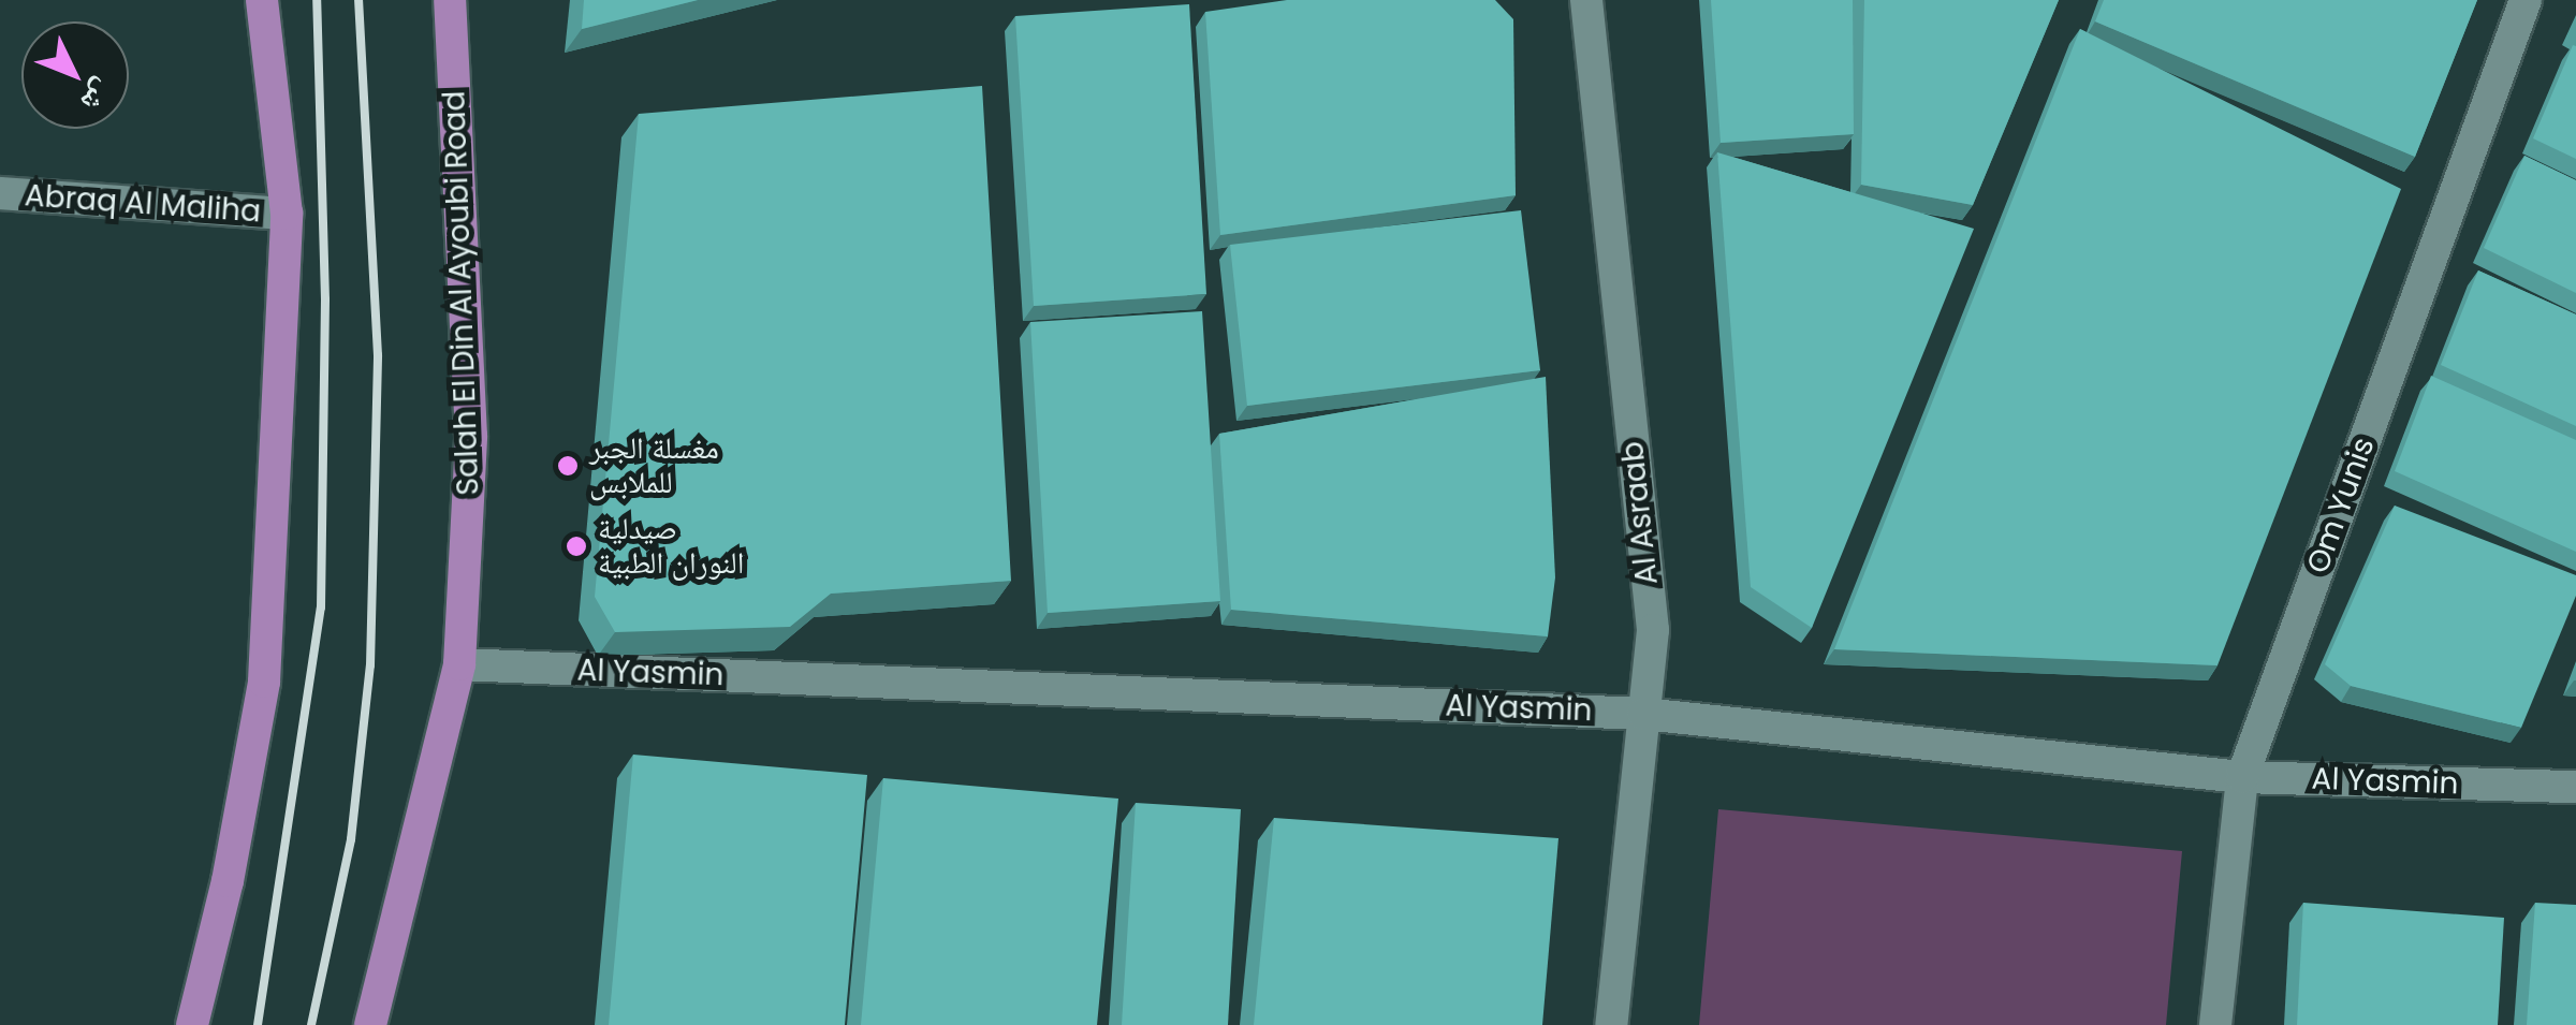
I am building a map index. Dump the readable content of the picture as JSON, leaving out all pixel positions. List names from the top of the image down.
{
  "streets": {
    "main road": ["Salah El Din Al Ayoubi Road"],
    "street": [
      "Abraq Al Maliha",
      "Om Yunis",
      "Al Asraab",
      "Al Yasmin"
    ]
  },
  "crossings": [
    ["Salah El Din Al Ayoubi Road", "Al Yasmin"],
    ["Om Yunis", "Al Yasmin"],
    ["Al Asraab", "Al Yasmin"]
  ],
  "places": ["مغسلة الجبر للملابس", "صيدلية النوران الطبية"],
  "north": "bottom right"
}
